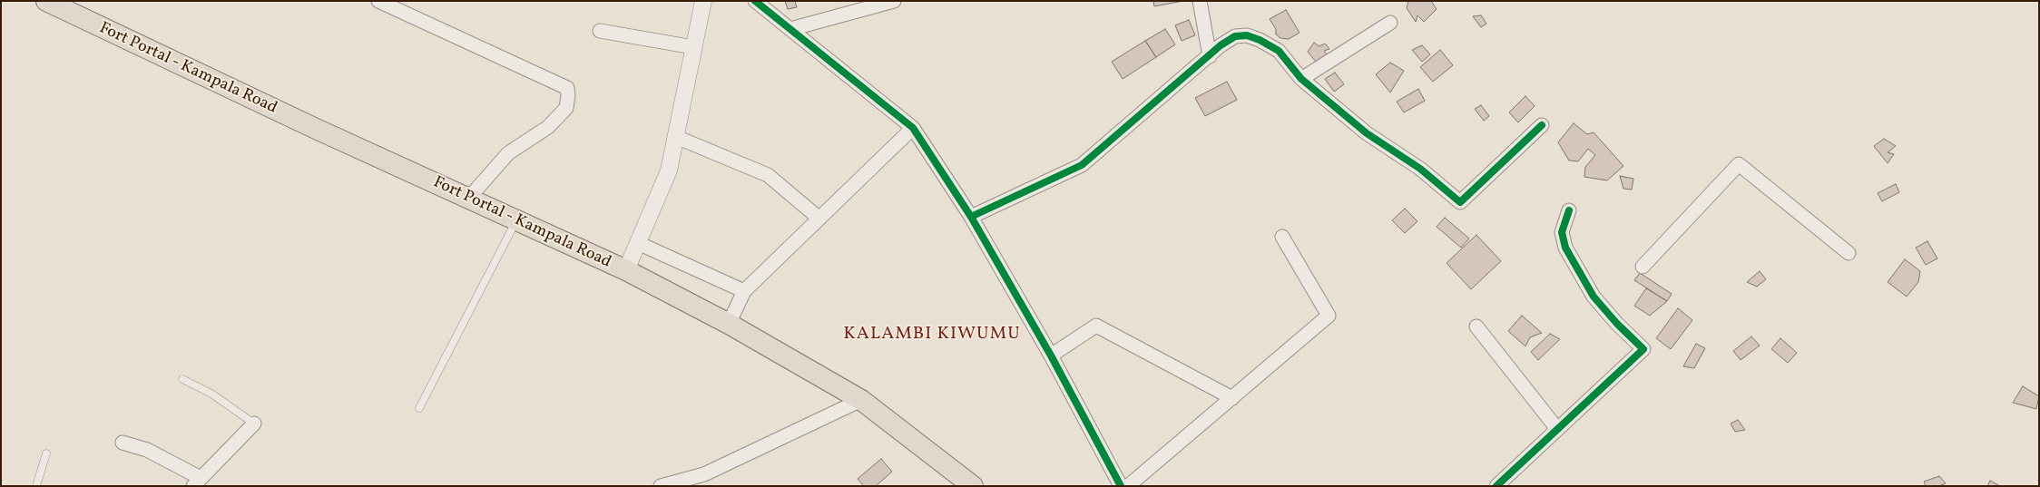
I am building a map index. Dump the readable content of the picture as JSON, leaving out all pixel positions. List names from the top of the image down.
{
  "streets": {
    "main road": ["Fort Portal - Kampala Road"]
  },
  "districts": ["KALAMBI KIWUMU"]
}
